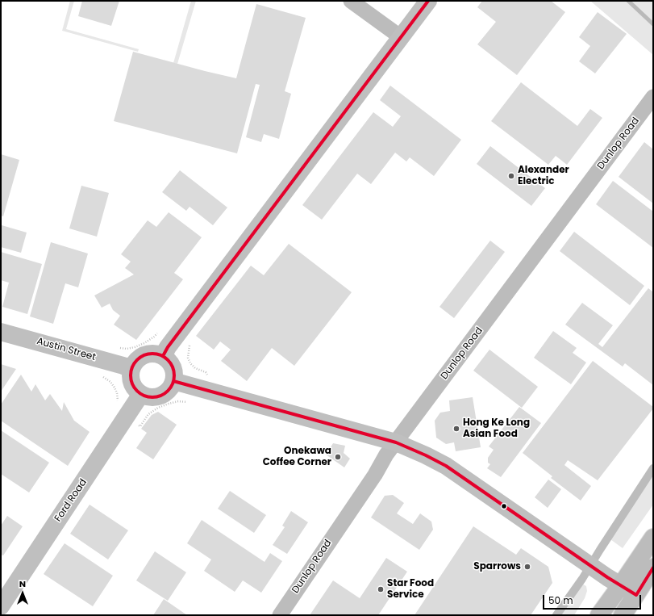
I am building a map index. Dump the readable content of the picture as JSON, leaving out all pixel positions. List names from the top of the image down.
{
  "streets": {
    "main road": ["Austin Street", "Ford Road"],
    "street": ["Dunlop Road"]
  },
  "crossings": [
    ["Austin Street", "Ford Road"]
  ],
  "places": [
    "Alexander Electric",
    "Hong Ke Long Asian Food",
    "Onekawa Coffee Corner",
    "Sparrows",
    "Star Food Service"
  ],
  "scale_bar": "50 m",
  "north": "top"
}
